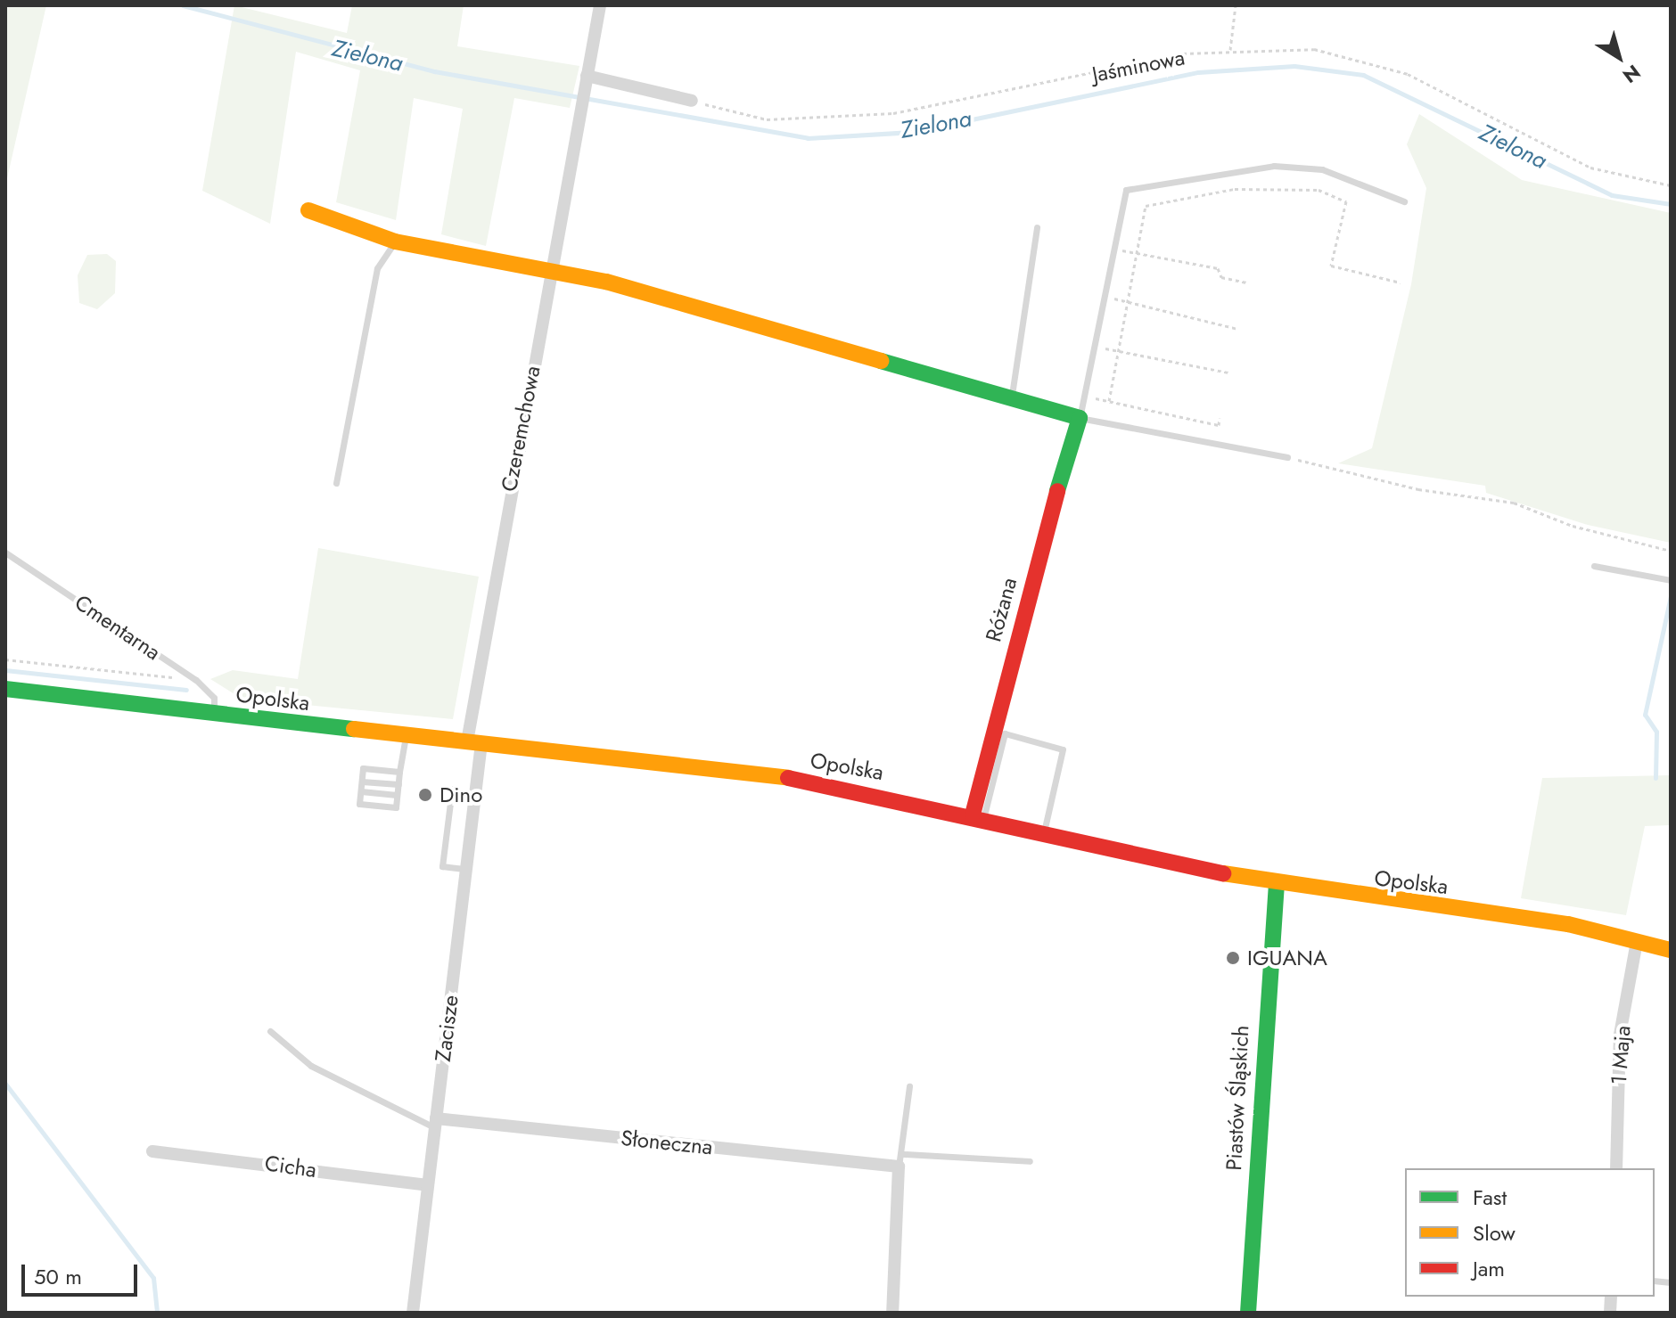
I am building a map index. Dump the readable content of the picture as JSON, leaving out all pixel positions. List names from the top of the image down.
{
  "streets": {
    "main road": ["Różana", "Opolska", "Piastów Śląskich"],
    "street": [
      "Czeremchowa",
      "Zacisze",
      "1 Maja",
      "Słoneczna",
      "Cicha"
    ],
    "lane": ["Cmentarna"],
    "path": ["Jaśminowa"]
  },
  "crossings": [
    ["Czeremchowa", "Opolska"],
    ["Czeremchowa", "Zacisze"],
    ["Różana", "Opolska"],
    ["Cmentarna", "Opolska"],
    ["Opolska", "Zacisze"],
    ["Opolska", "1 Maja"],
    ["Opolska", "Piastów Śląskich"],
    ["Zacisze", "Słoneczna"],
    ["Zacisze", "Cicha"]
  ],
  "water": ["Zielona"],
  "places": ["Dino", "IGUANA"],
  "legend": ["Fast", "Slow", "Jam"],
  "scale_bar": "50 m",
  "north": "bottom right"
}
